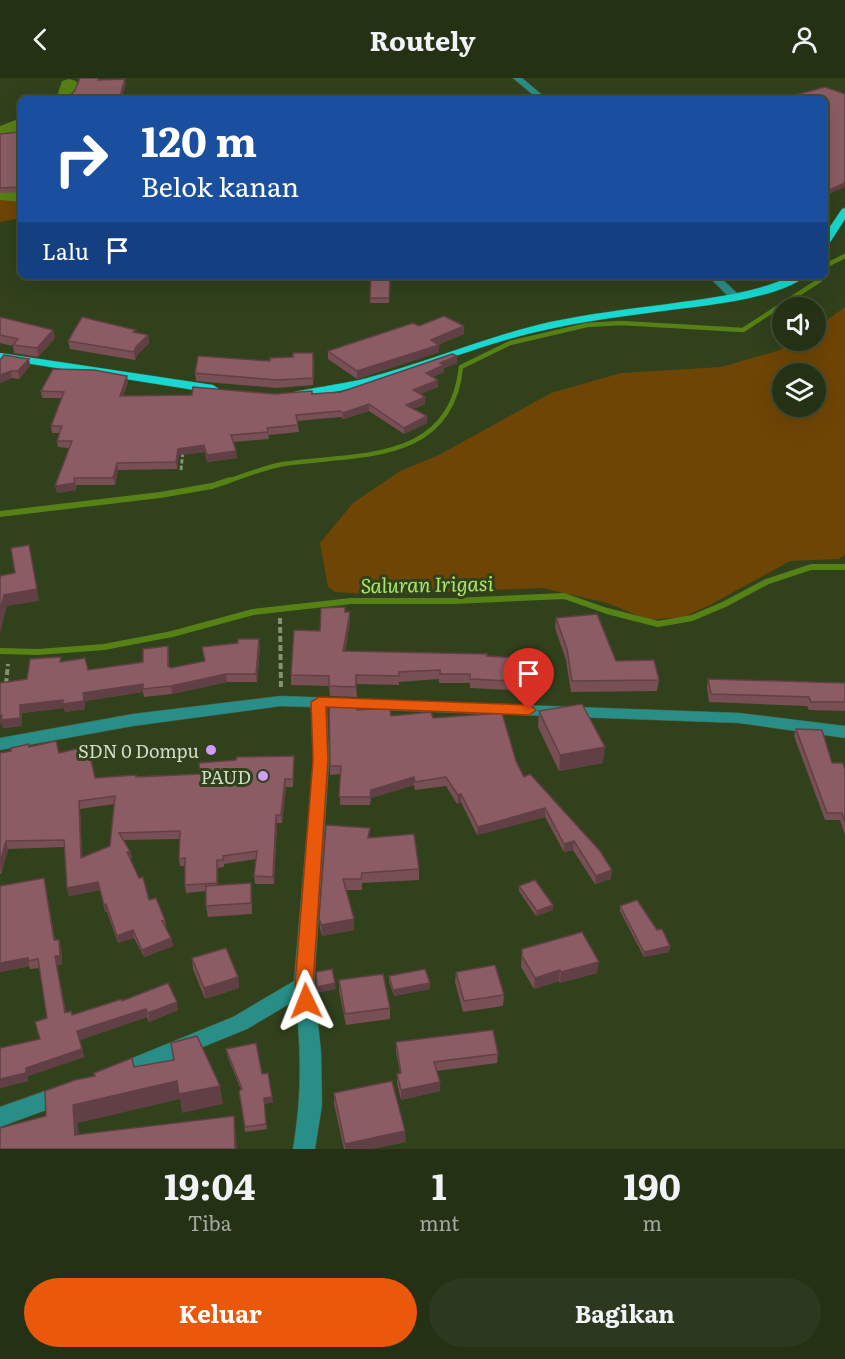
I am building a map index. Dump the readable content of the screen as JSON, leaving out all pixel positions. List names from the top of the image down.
{
  "water": ["Saluran Irigasi"],
  "places": ["SDN 0 Dompu", "PAUD"],
  "page": {
    "header": "Routely",
    "turn": ["120 m", "Belok kanan"],
    "then": "Lalu",
    "eta": [
      "19:04",
      "Tiba",
      "1",
      "mnt",
      "190",
      "m"
    ],
    "buttons": ["Keluar", "Bagikan"]
  }
}
